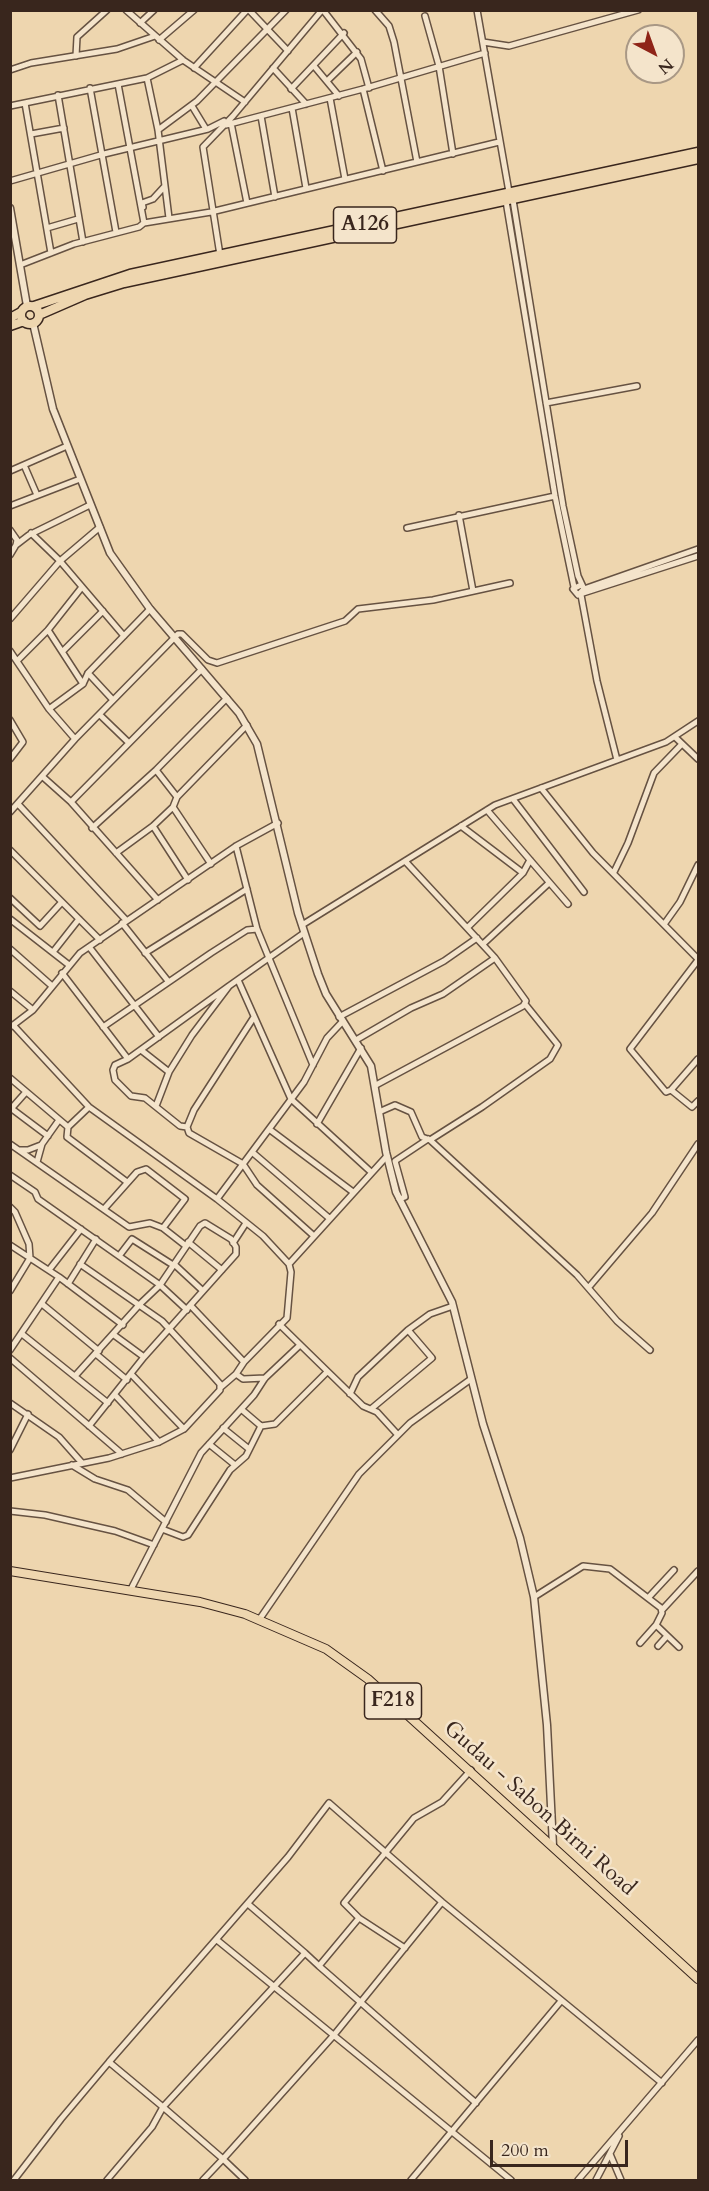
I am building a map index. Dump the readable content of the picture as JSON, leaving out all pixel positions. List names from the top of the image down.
{
  "streets": {
    "highway": ["A126"],
    "main road": ["F218", "Gudau - Sabon Birni Road"]
  },
  "scale_bar": "200 m",
  "north": "bottom right"
}
